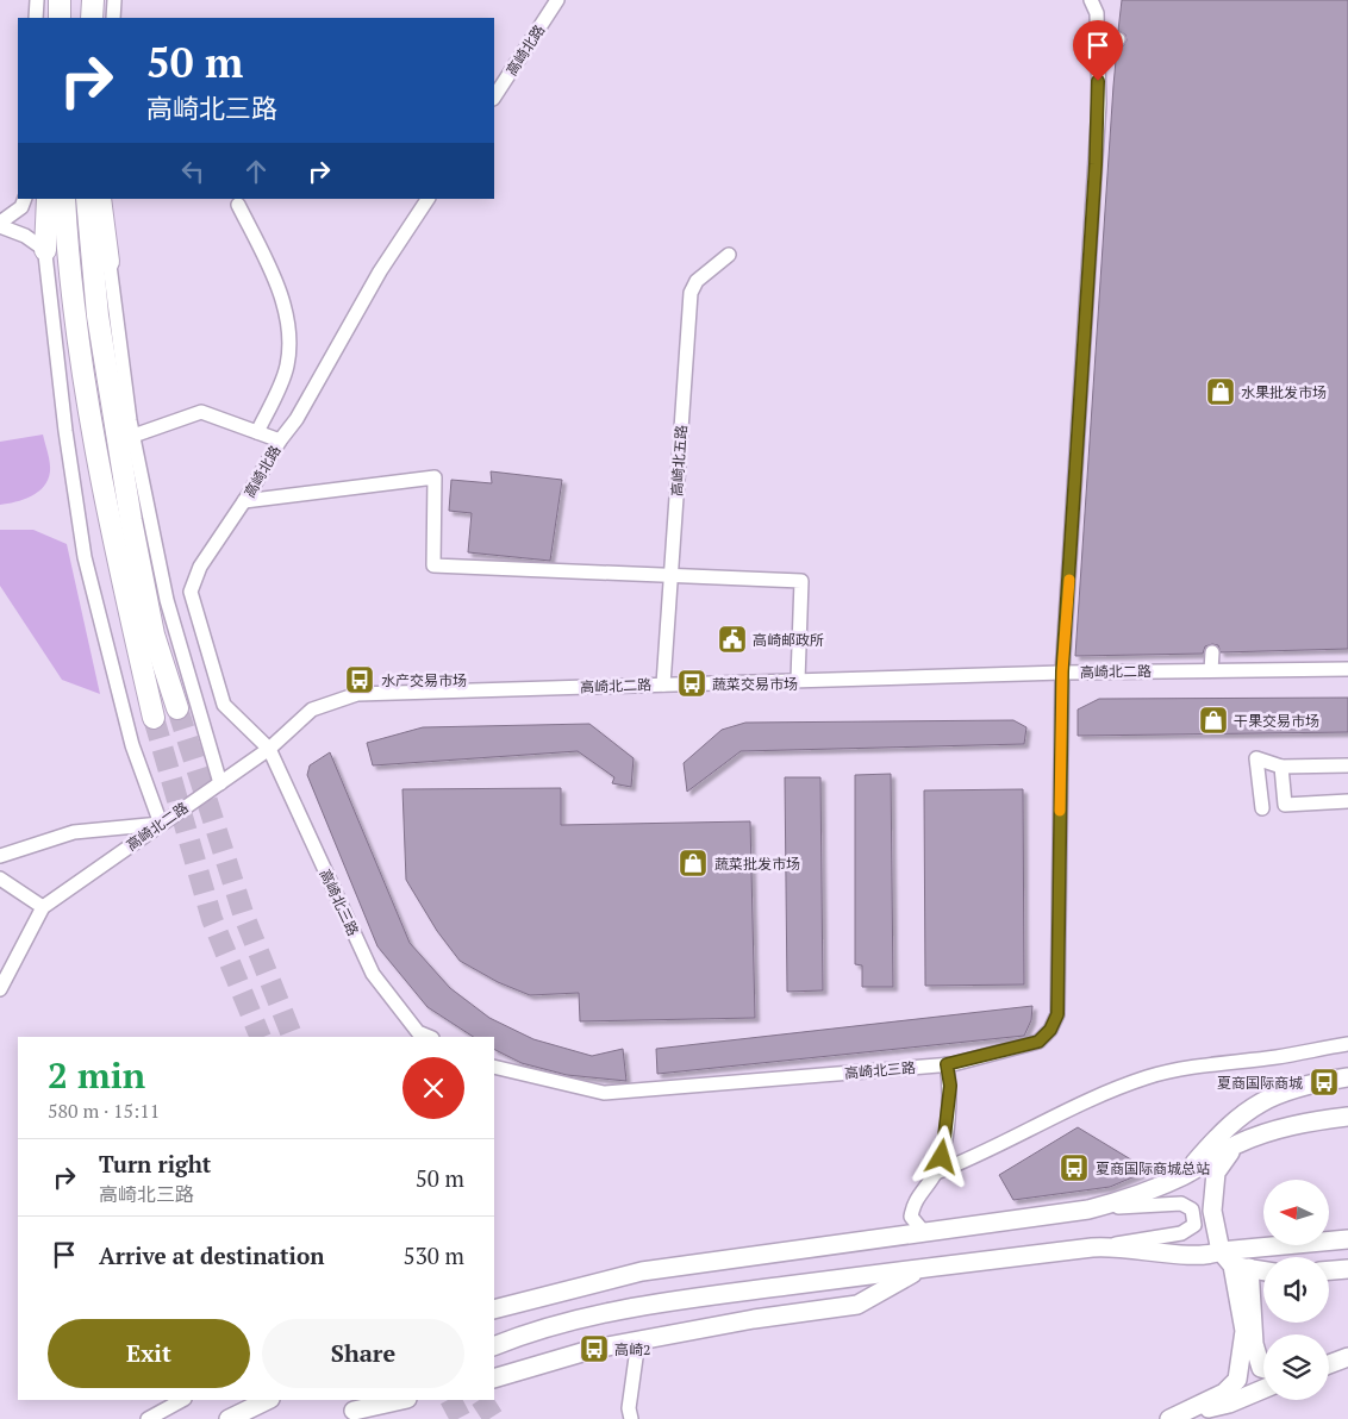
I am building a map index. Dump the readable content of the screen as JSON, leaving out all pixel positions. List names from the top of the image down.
{
  "streets": {
    "street": [
      "高崎北路",
      "高崎北五路",
      "高崎北二路",
      "高崎北三路"
    ]
  },
  "crossings": [
    ["高崎北路", "高崎北二路"],
    ["高崎北路", "高崎北三路"],
    ["高崎北五路", "高崎北二路"],
    ["高崎北二路", "高崎北三路"]
  ],
  "places": {
    "shop": ["水果批发市场", "干果交易市场", "蔬菜批发市场"],
    "public building": ["高崎邮政所"],
    "bus stop": [
      "水产交易市场",
      "蔬菜交易市场",
      "夏商国际商城",
      "夏商国际商城总站",
      "高崎2"
    ]
  },
  "north": "left",
  "page": {
    "turn": ["50 m", "高崎北三路"],
    "heading": ["2 min", "580 m · 15:11"],
    "list": [
      {
        "name": "Turn right",
        "note": "高崎北三路",
        "value": "50 m"
      },
      {
        "name": "Arrive at destination",
        "value": "530 m"
      }
    ],
    "buttons": ["Exit", "Share"]
  }
}
